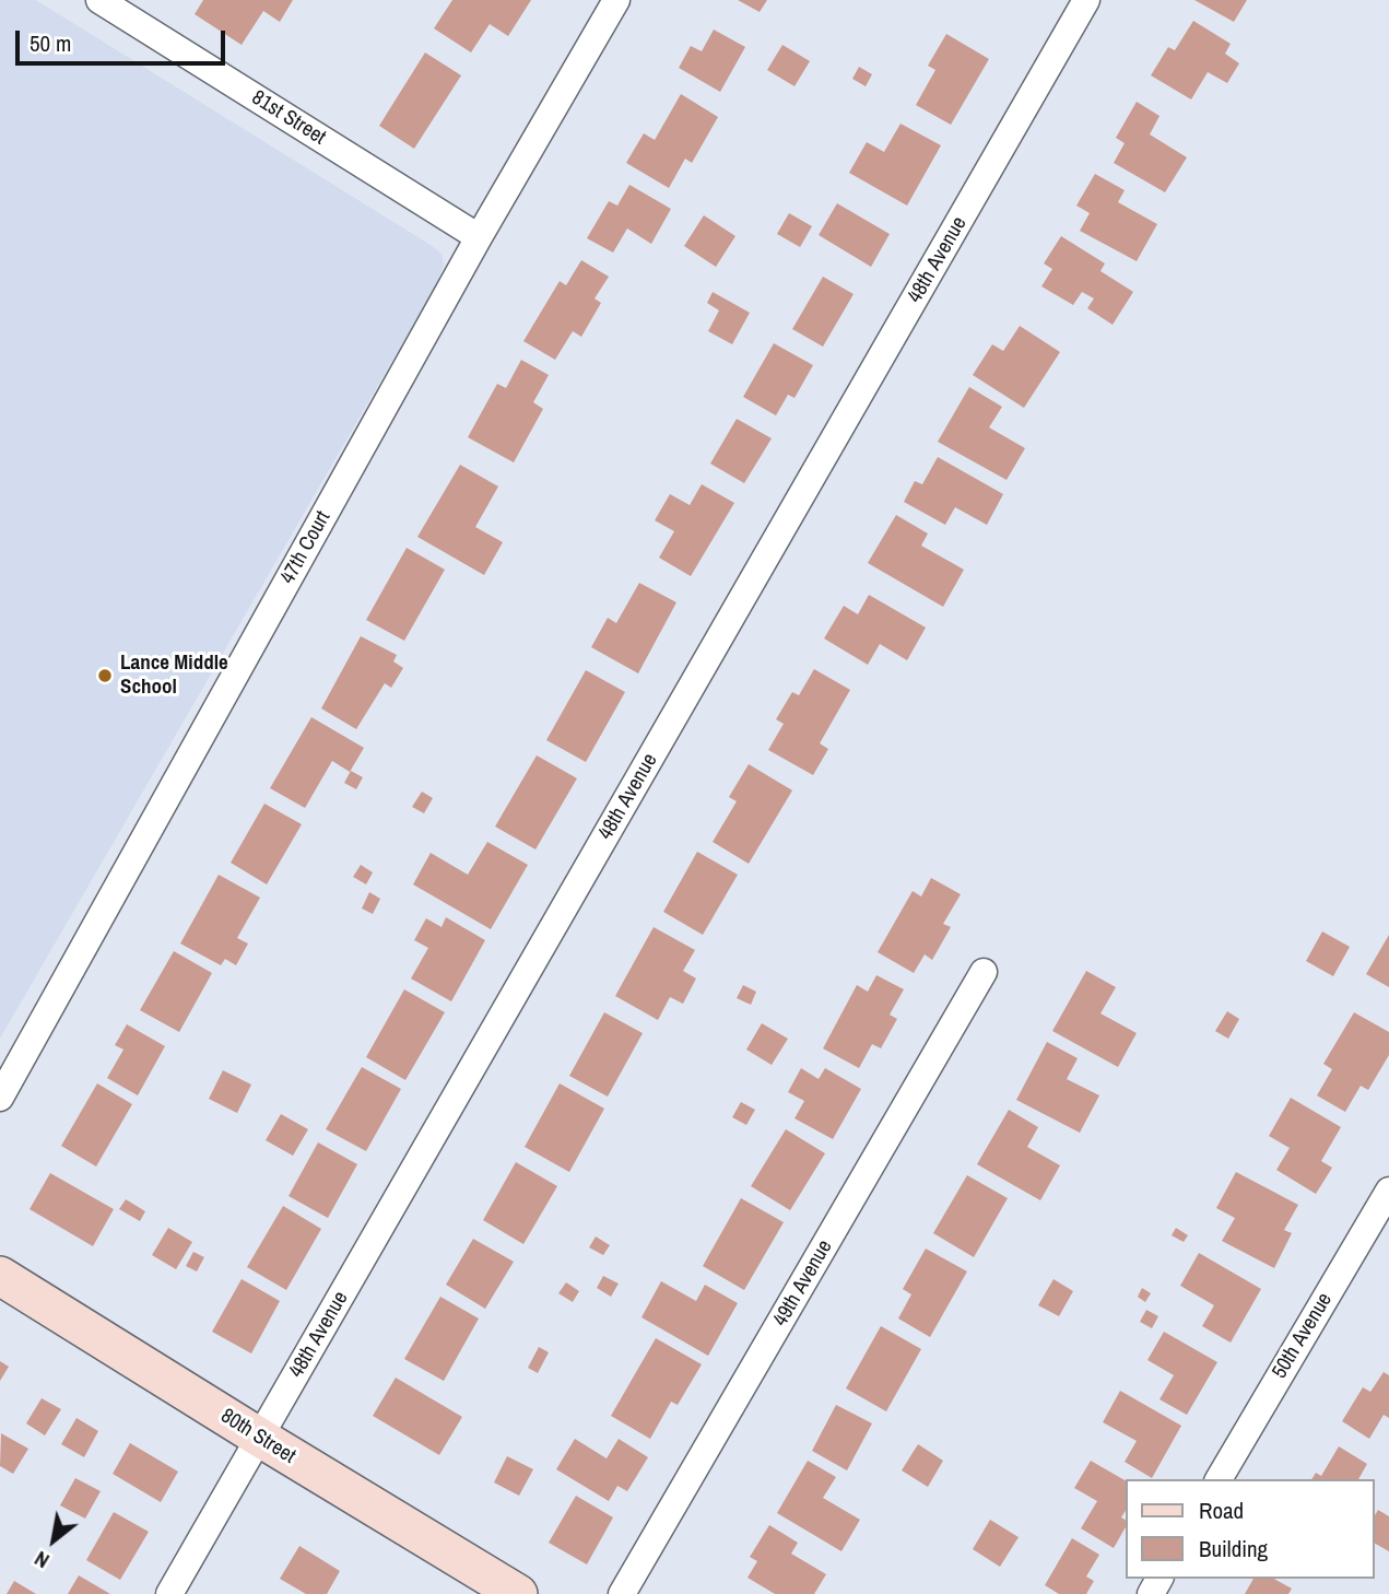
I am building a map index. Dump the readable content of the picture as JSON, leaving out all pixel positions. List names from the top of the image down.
{
  "streets": {
    "street": [
      "81st Street",
      "48th Avenue",
      "47th Court",
      "49th Avenue",
      "50th Avenue",
      "80th Street"
    ]
  },
  "crossings": [
    ["81st Street", "47th Court"],
    ["48th Avenue", "80th Street"]
  ],
  "places": ["Lance Middle School"],
  "legend": ["Road", "Building"],
  "scale_bar": "50 m",
  "north": "bottom left"
}
